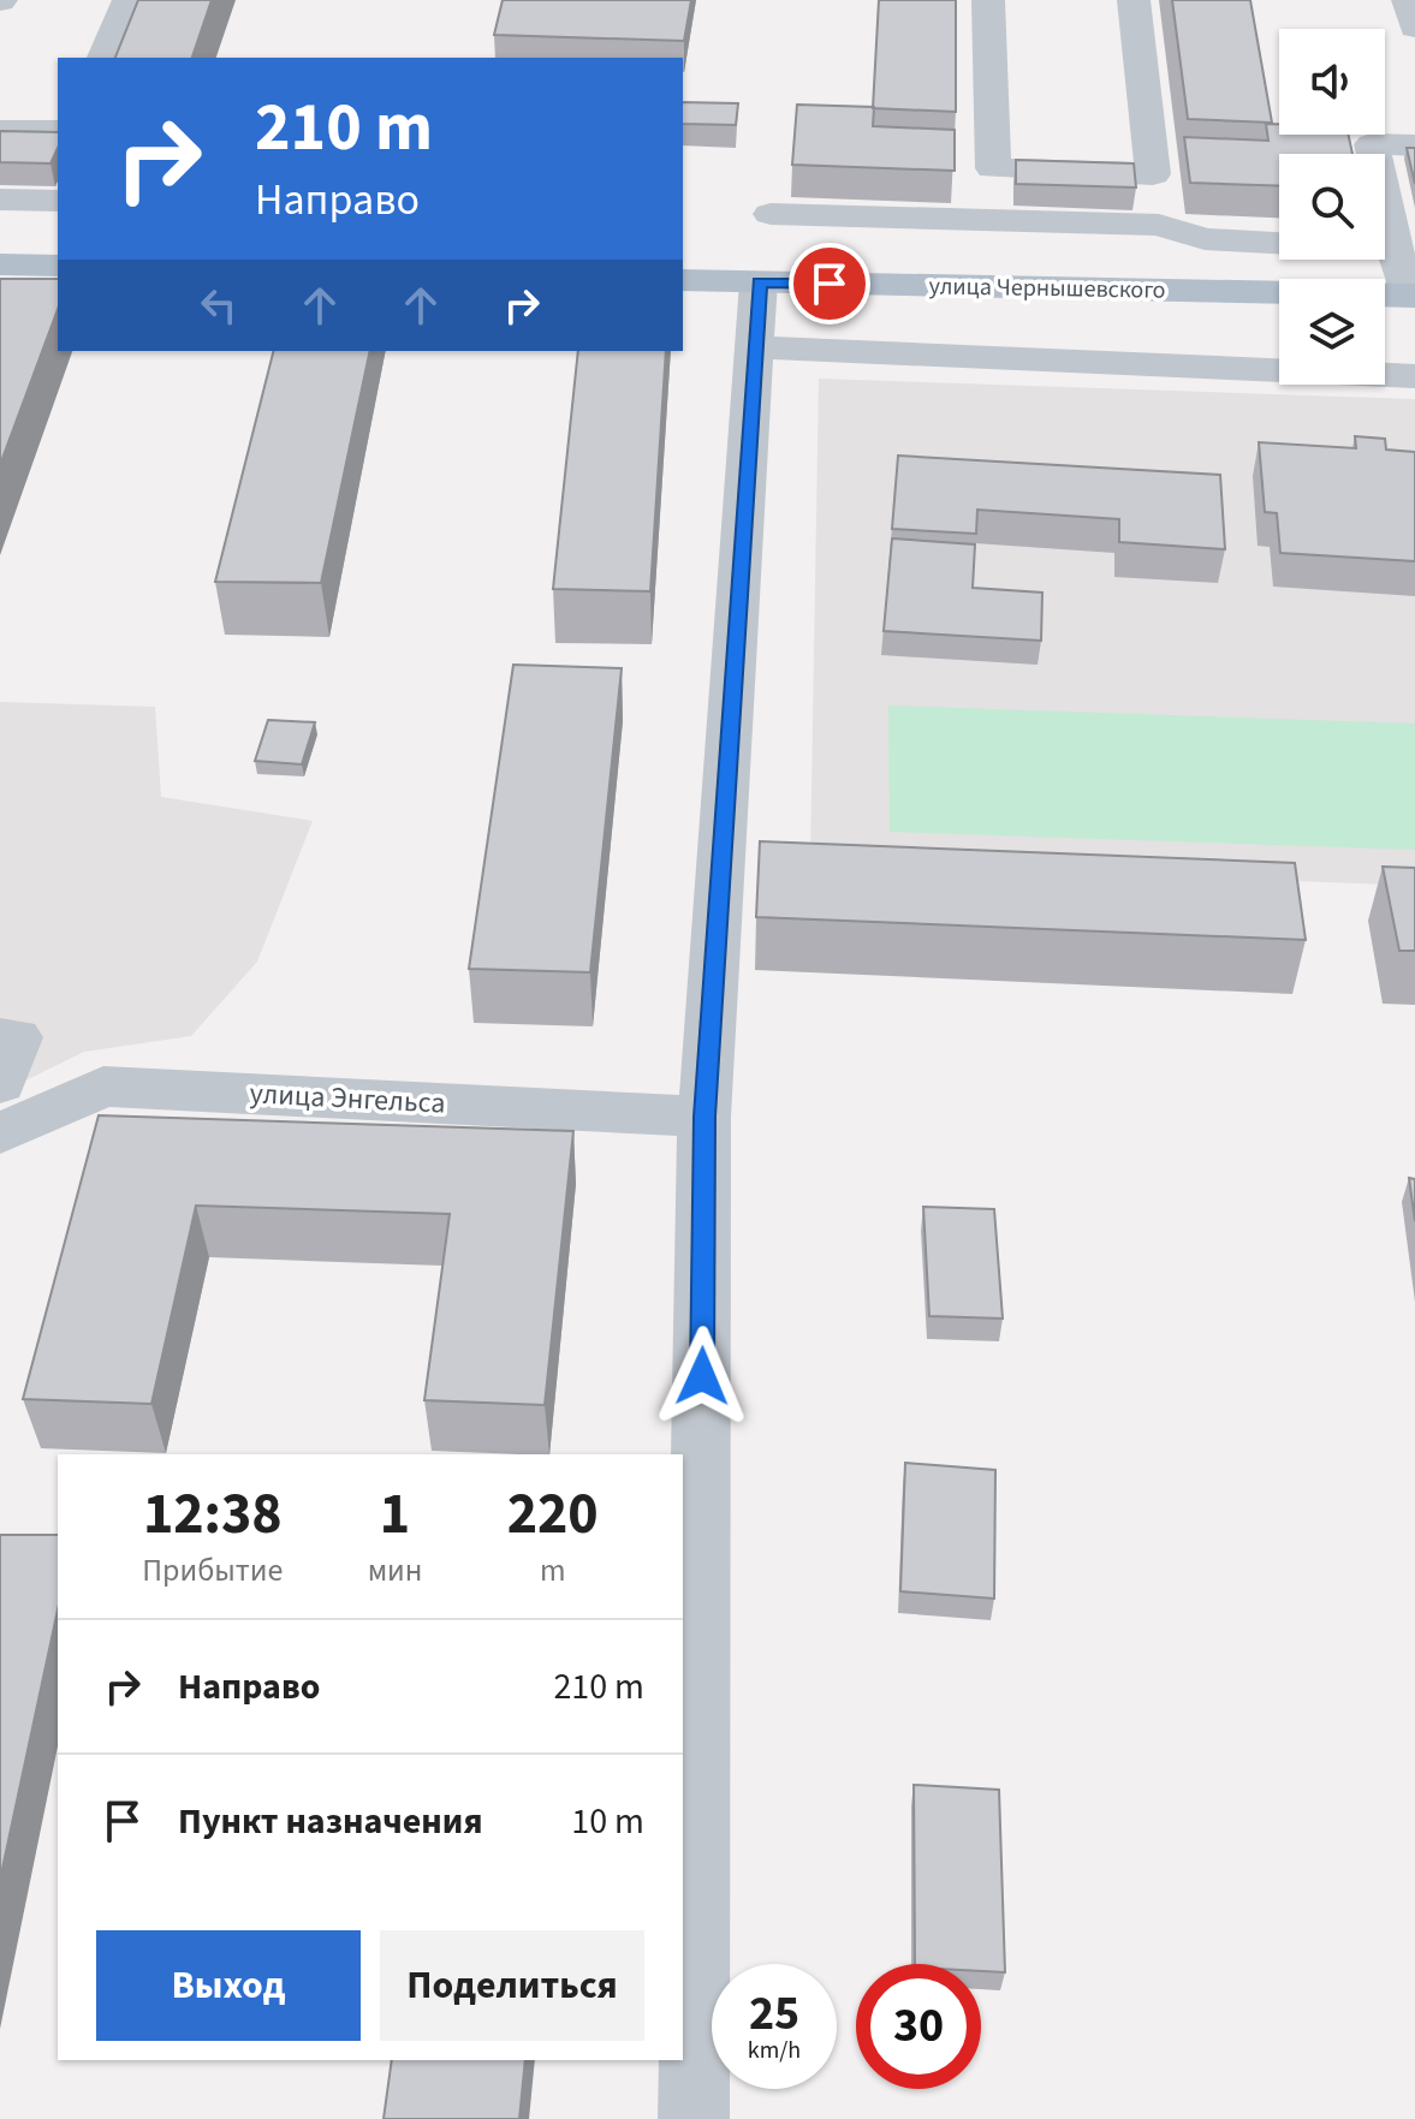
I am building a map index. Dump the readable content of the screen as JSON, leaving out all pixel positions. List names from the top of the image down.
{
  "streets": {
    "main road": ["улица Чернышевского"],
    "street": ["улица Энгельса"]
  },
  "page": {
    "turn": ["210 m", "Направо"],
    "eta": [
      "12:38",
      "Прибытие",
      "1",
      "мин",
      "220",
      "m"
    ],
    "list": [
      {
        "name": "Направо",
        "value": "210 m"
      },
      {
        "name": "Пункт назначения",
        "value": "10 m"
      }
    ],
    "buttons": ["Выход", "Поделиться"],
    "speed": "25 km/h",
    "limit": "30"
  }
}
